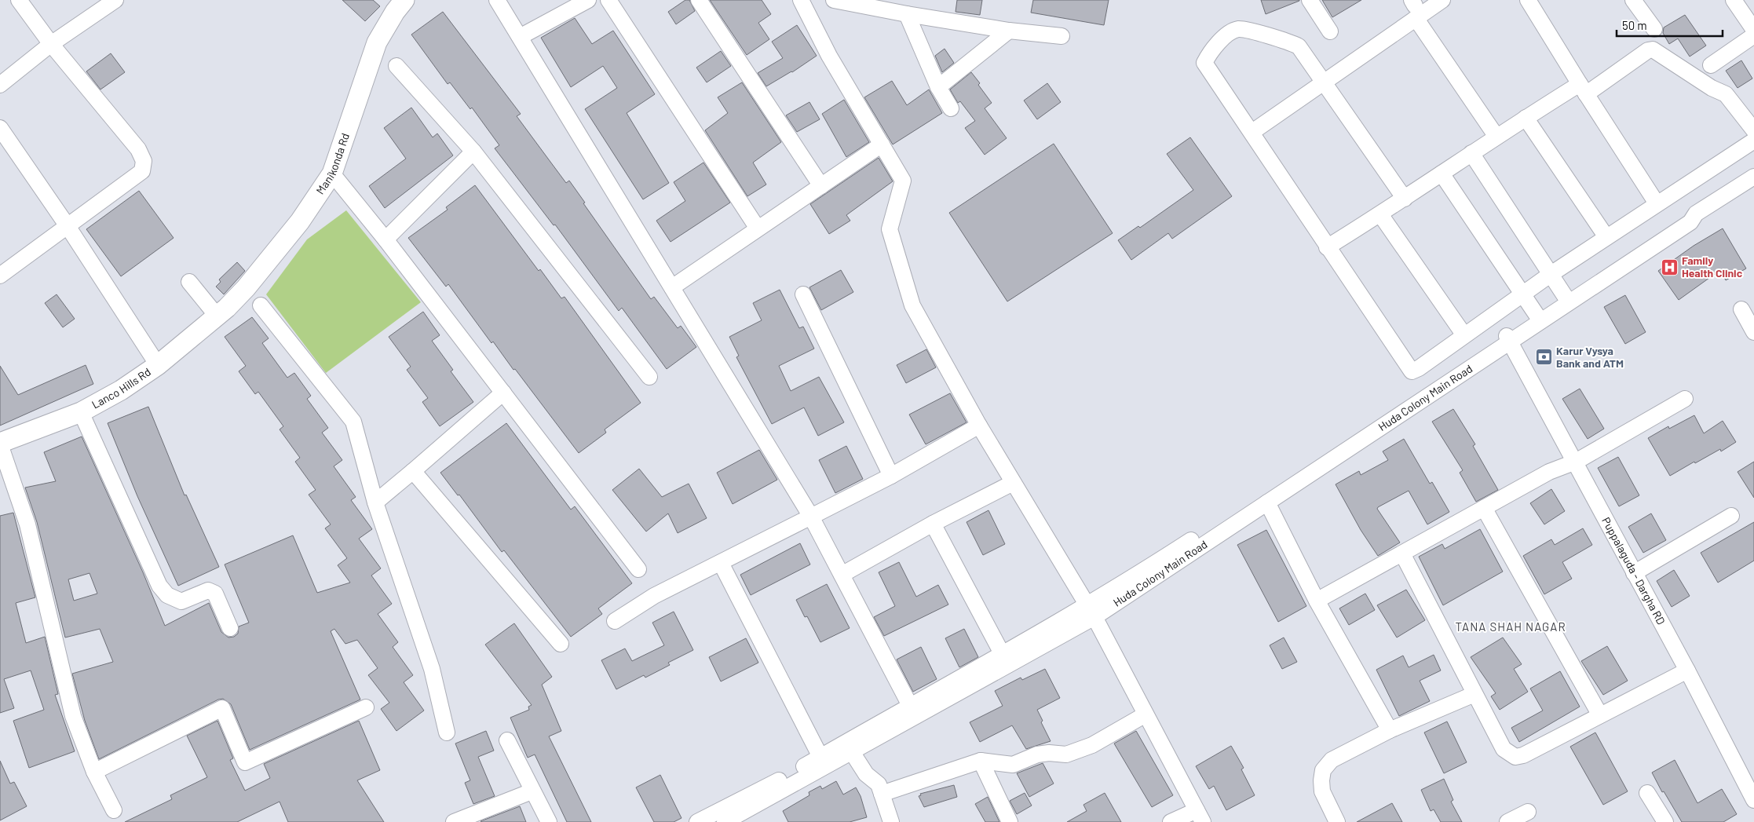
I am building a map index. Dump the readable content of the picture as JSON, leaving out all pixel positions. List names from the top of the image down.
{
  "streets": {
    "street": [
      "Manikonda Rd",
      "Lanco Hills Rd",
      "Huda Colony Main Road",
      "Puppalaguda - Dargha RD"
    ]
  },
  "crossings": [
    ["Manikonda Rd", "Lanco Hills Rd"],
    ["Huda Colony Main Road", "Puppalaguda - Dargha RD"]
  ],
  "districts": ["TANA SHAH NAGAR"],
  "places": {
    "hospital": ["Family Health Clinic"],
    "bank": ["Karur Vysya Bank and ATM"]
  },
  "scale_bar": "50 m"
}
